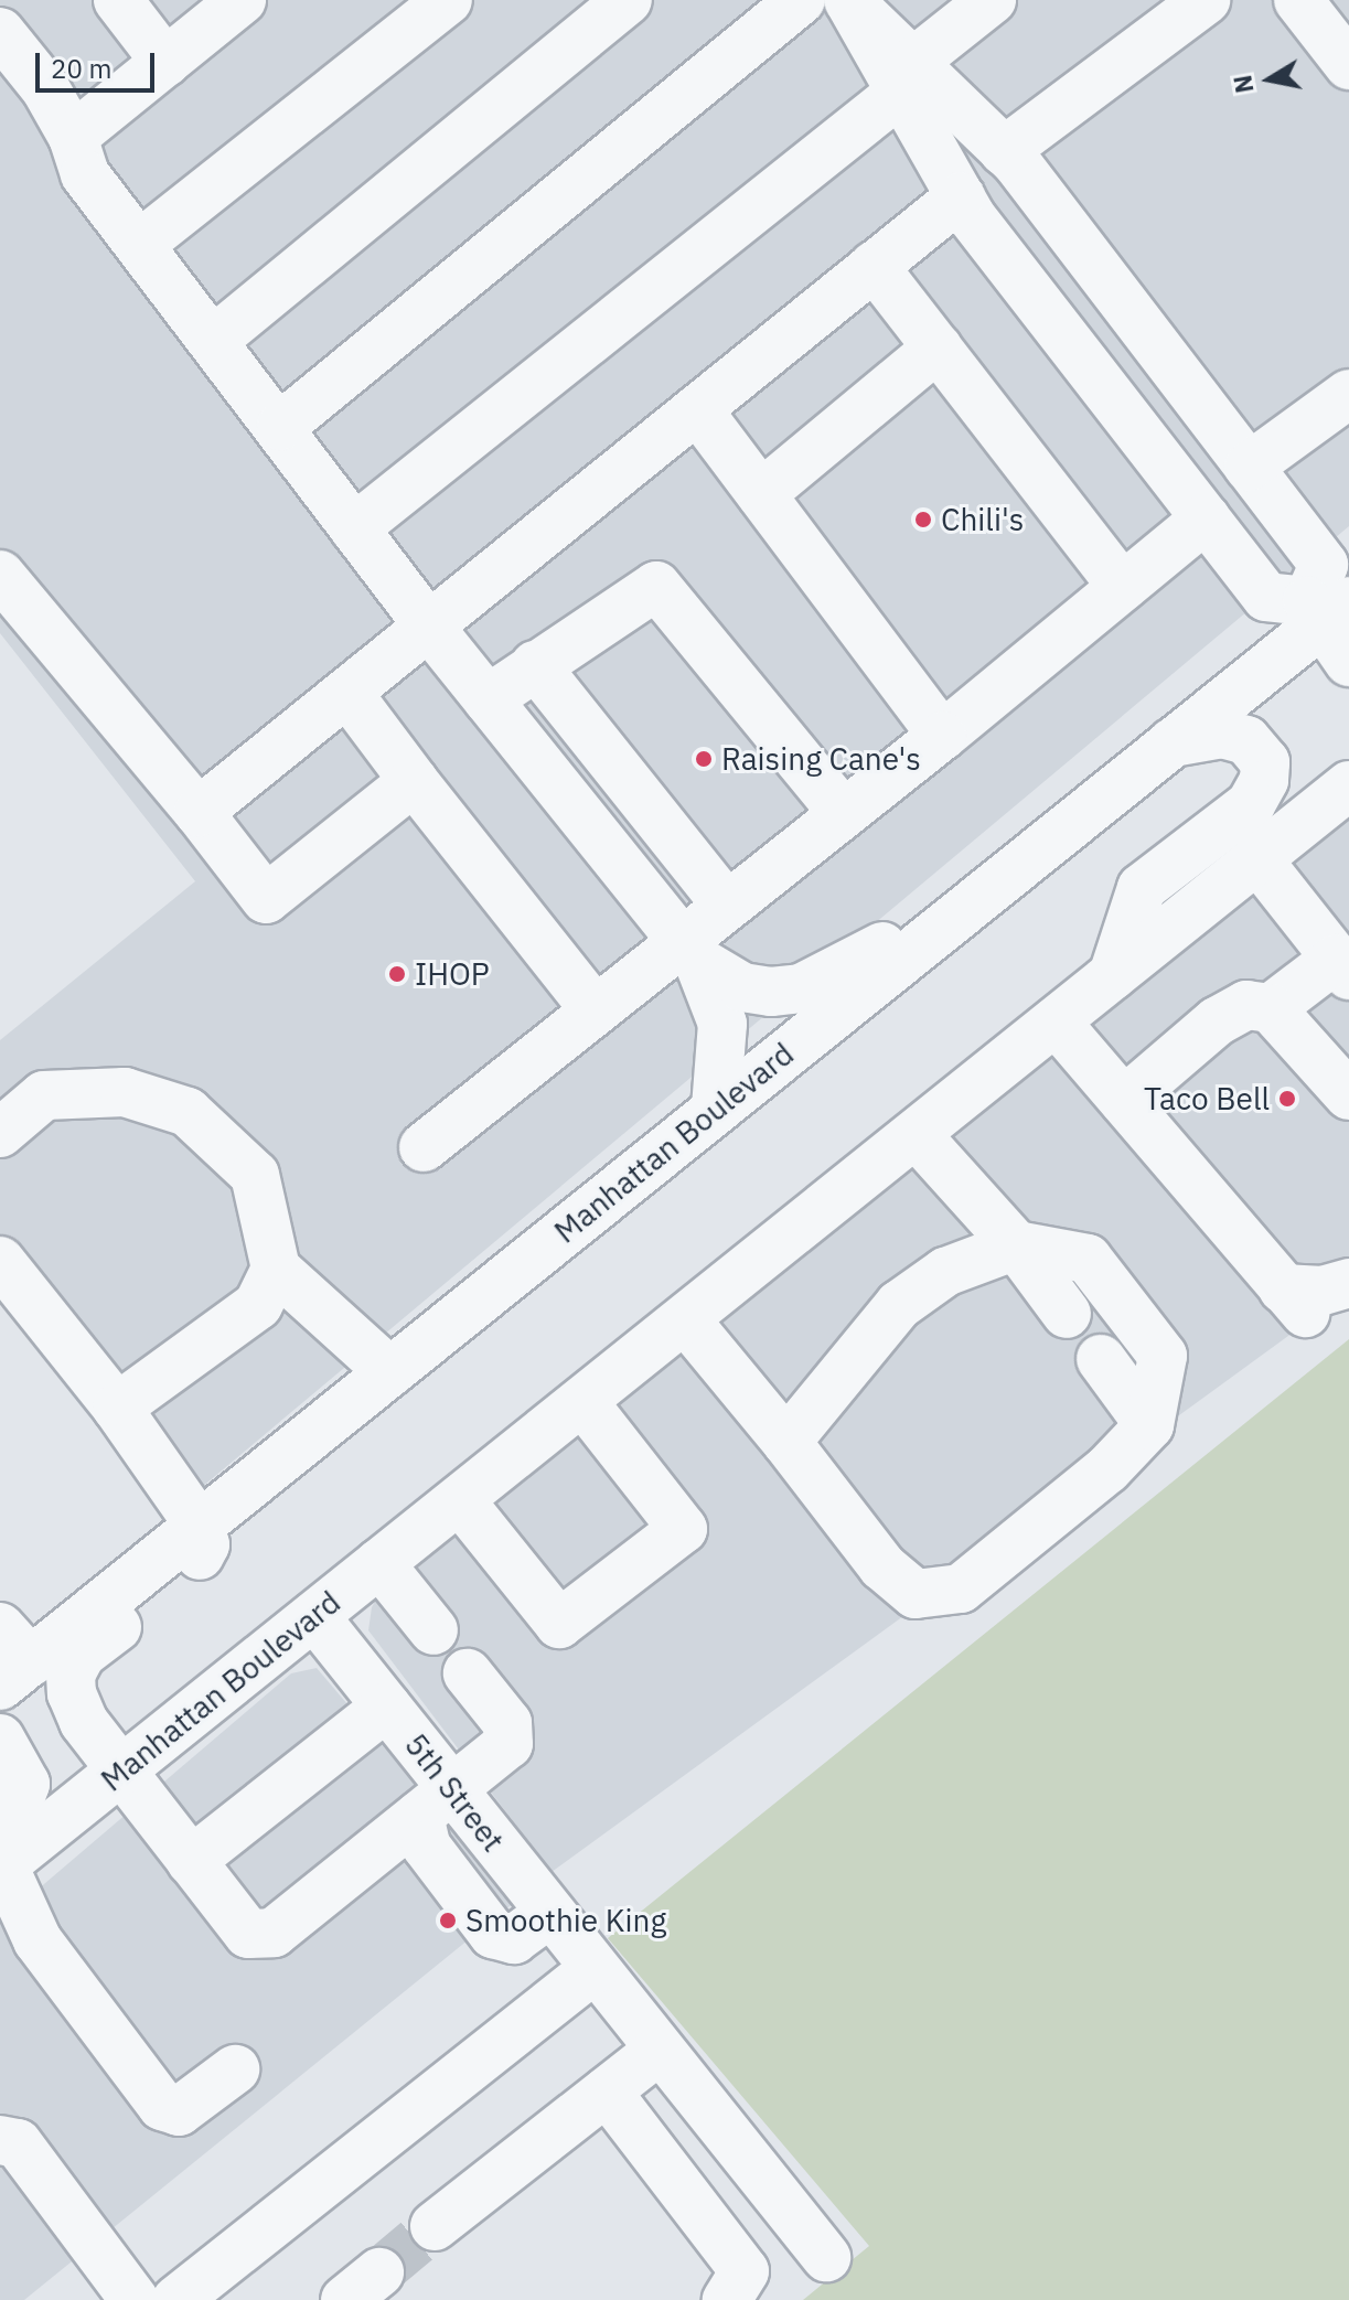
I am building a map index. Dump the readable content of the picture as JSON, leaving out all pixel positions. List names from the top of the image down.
{
  "streets": {
    "street": ["Manhattan Boulevard", "5th Street"]
  },
  "crossings": [
    ["Manhattan Boulevard", "5th Street"]
  ],
  "places": [
    "Chili's",
    "Raising Cane's",
    "IHOP",
    "Taco Bell",
    "Smoothie King"
  ],
  "scale_bar": "20 m",
  "north": "left"
}
